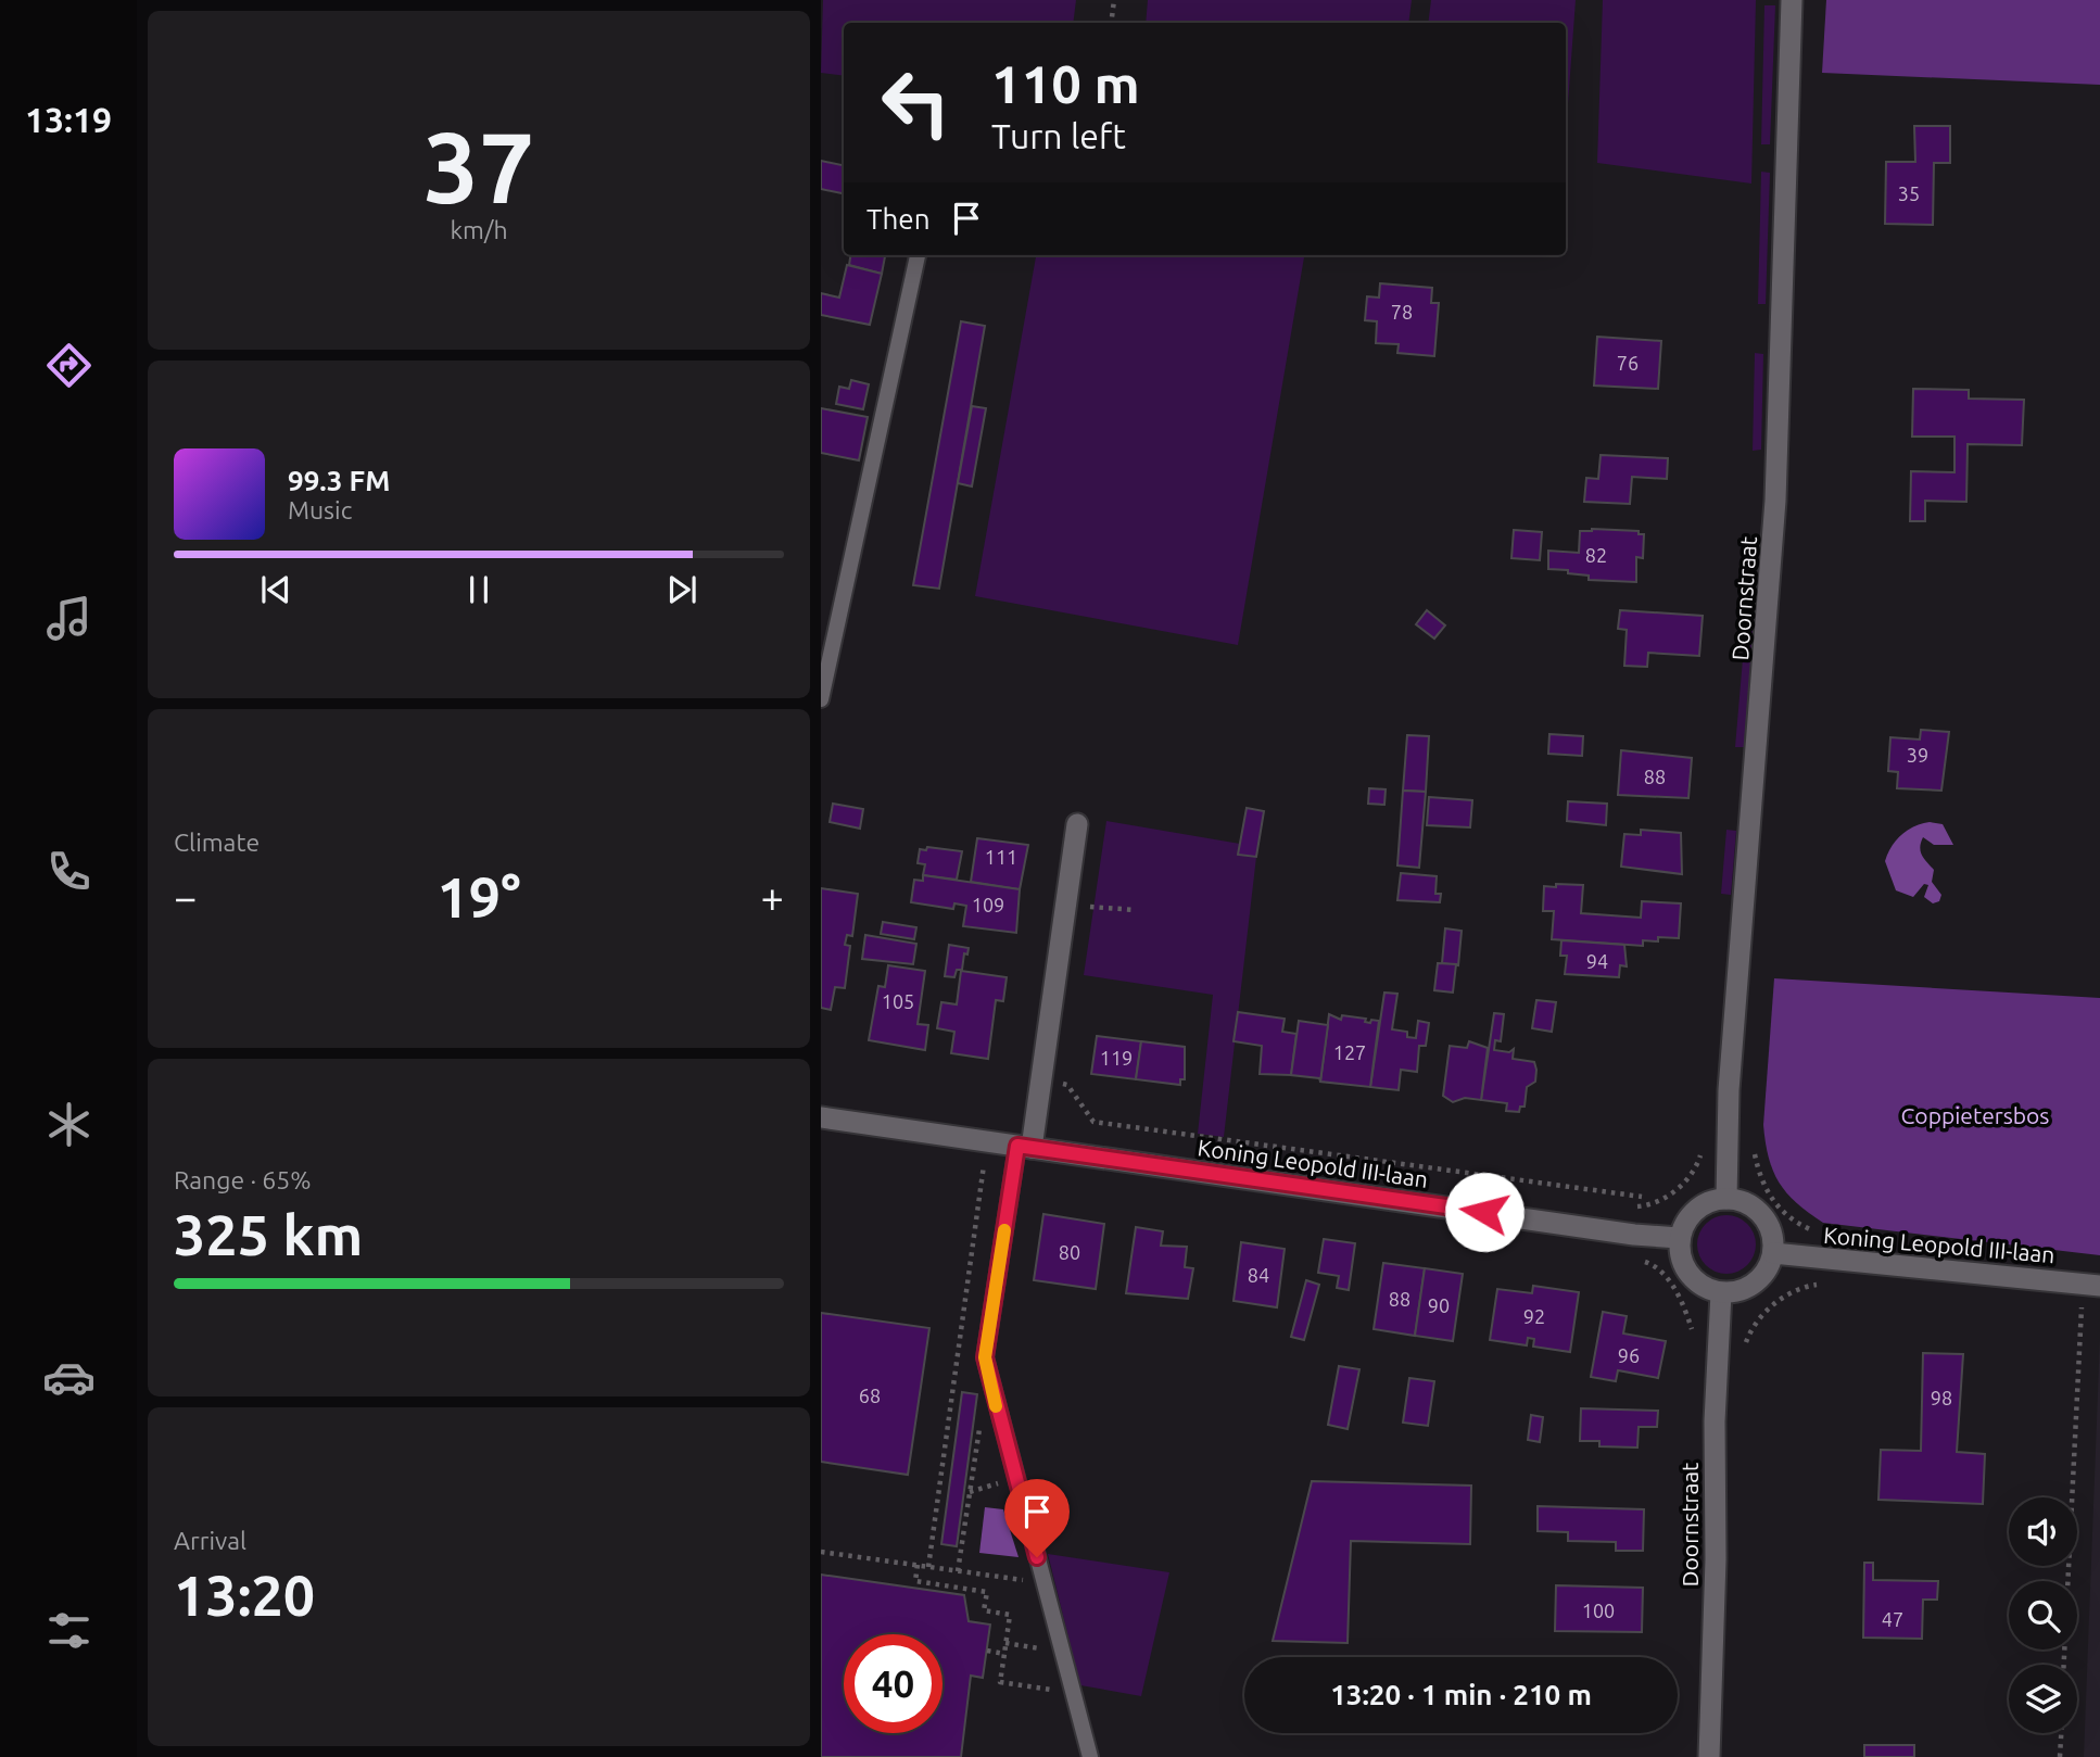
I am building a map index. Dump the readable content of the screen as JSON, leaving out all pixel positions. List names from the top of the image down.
{
  "streets": {
    "street": ["Doornstraat", "Koning Leopold III-laan"]
  },
  "crossings": [
    ["Doornstraat", "Koning Leopold III-laan"]
  ],
  "parks": ["Coppietersbos"],
  "house_numbers": [
    "35",
    "78",
    "76",
    "82",
    "39",
    "88",
    "111",
    "109",
    "94",
    "105",
    "127",
    "119",
    "80",
    "84",
    "88",
    "90",
    "92",
    "96",
    "68",
    "98",
    "100",
    "47"
  ],
  "page": {
    "tabs": "13:19",
    "tile": [
      ["37", "km/h"],
      "Climate",
      ["Range · 65%", "325 km"],
      ["Arrival", "13:20"]
    ],
    "turn": ["110 m", "Turn left"],
    "then": "Then",
    "song": ["99.3 FM", "Music"],
    "heat": ["−", "19°", "+"],
    "limit": "40",
    "trip": "13:20 · 1 min · 210 m"
  }
}
